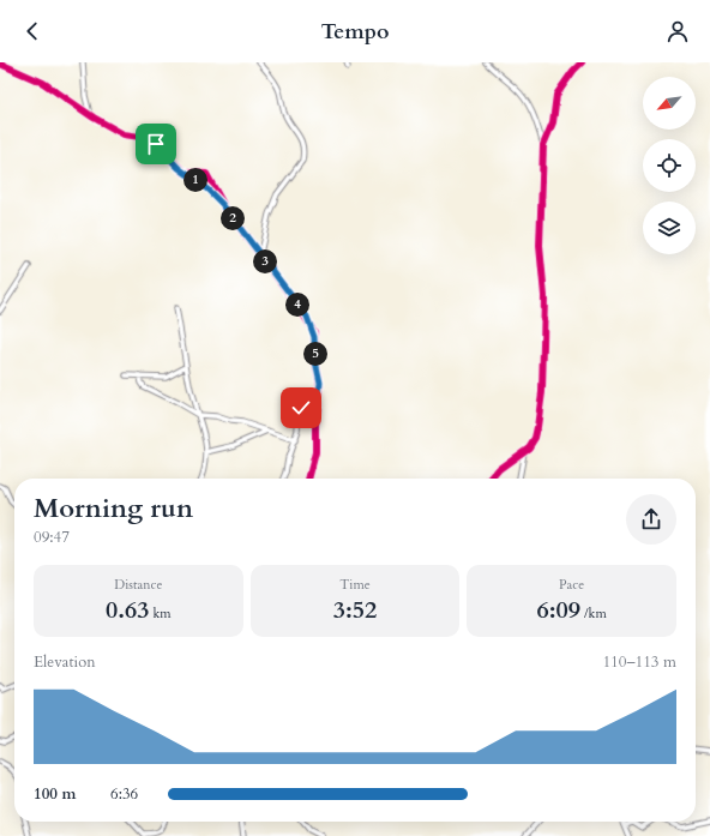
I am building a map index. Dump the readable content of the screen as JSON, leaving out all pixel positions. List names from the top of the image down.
{
  "north": "bottom left",
  "page": {
    "header": "Tempo",
    "pins": [
      "1",
      "2",
      "3",
      "4",
      "5"
    ],
    "heading": ["Morning run", "09:47"],
    "stats": [
      ["Distance", "0.63 km"],
      ["Time", "3:52"],
      ["Pace", "6:09 /km"]
    ],
    "chart": ["Elevation", "110–113 m"],
    "list": [
      {
        "name": "100 m",
        "note": "6:36"
      }
    ]
  }
}
